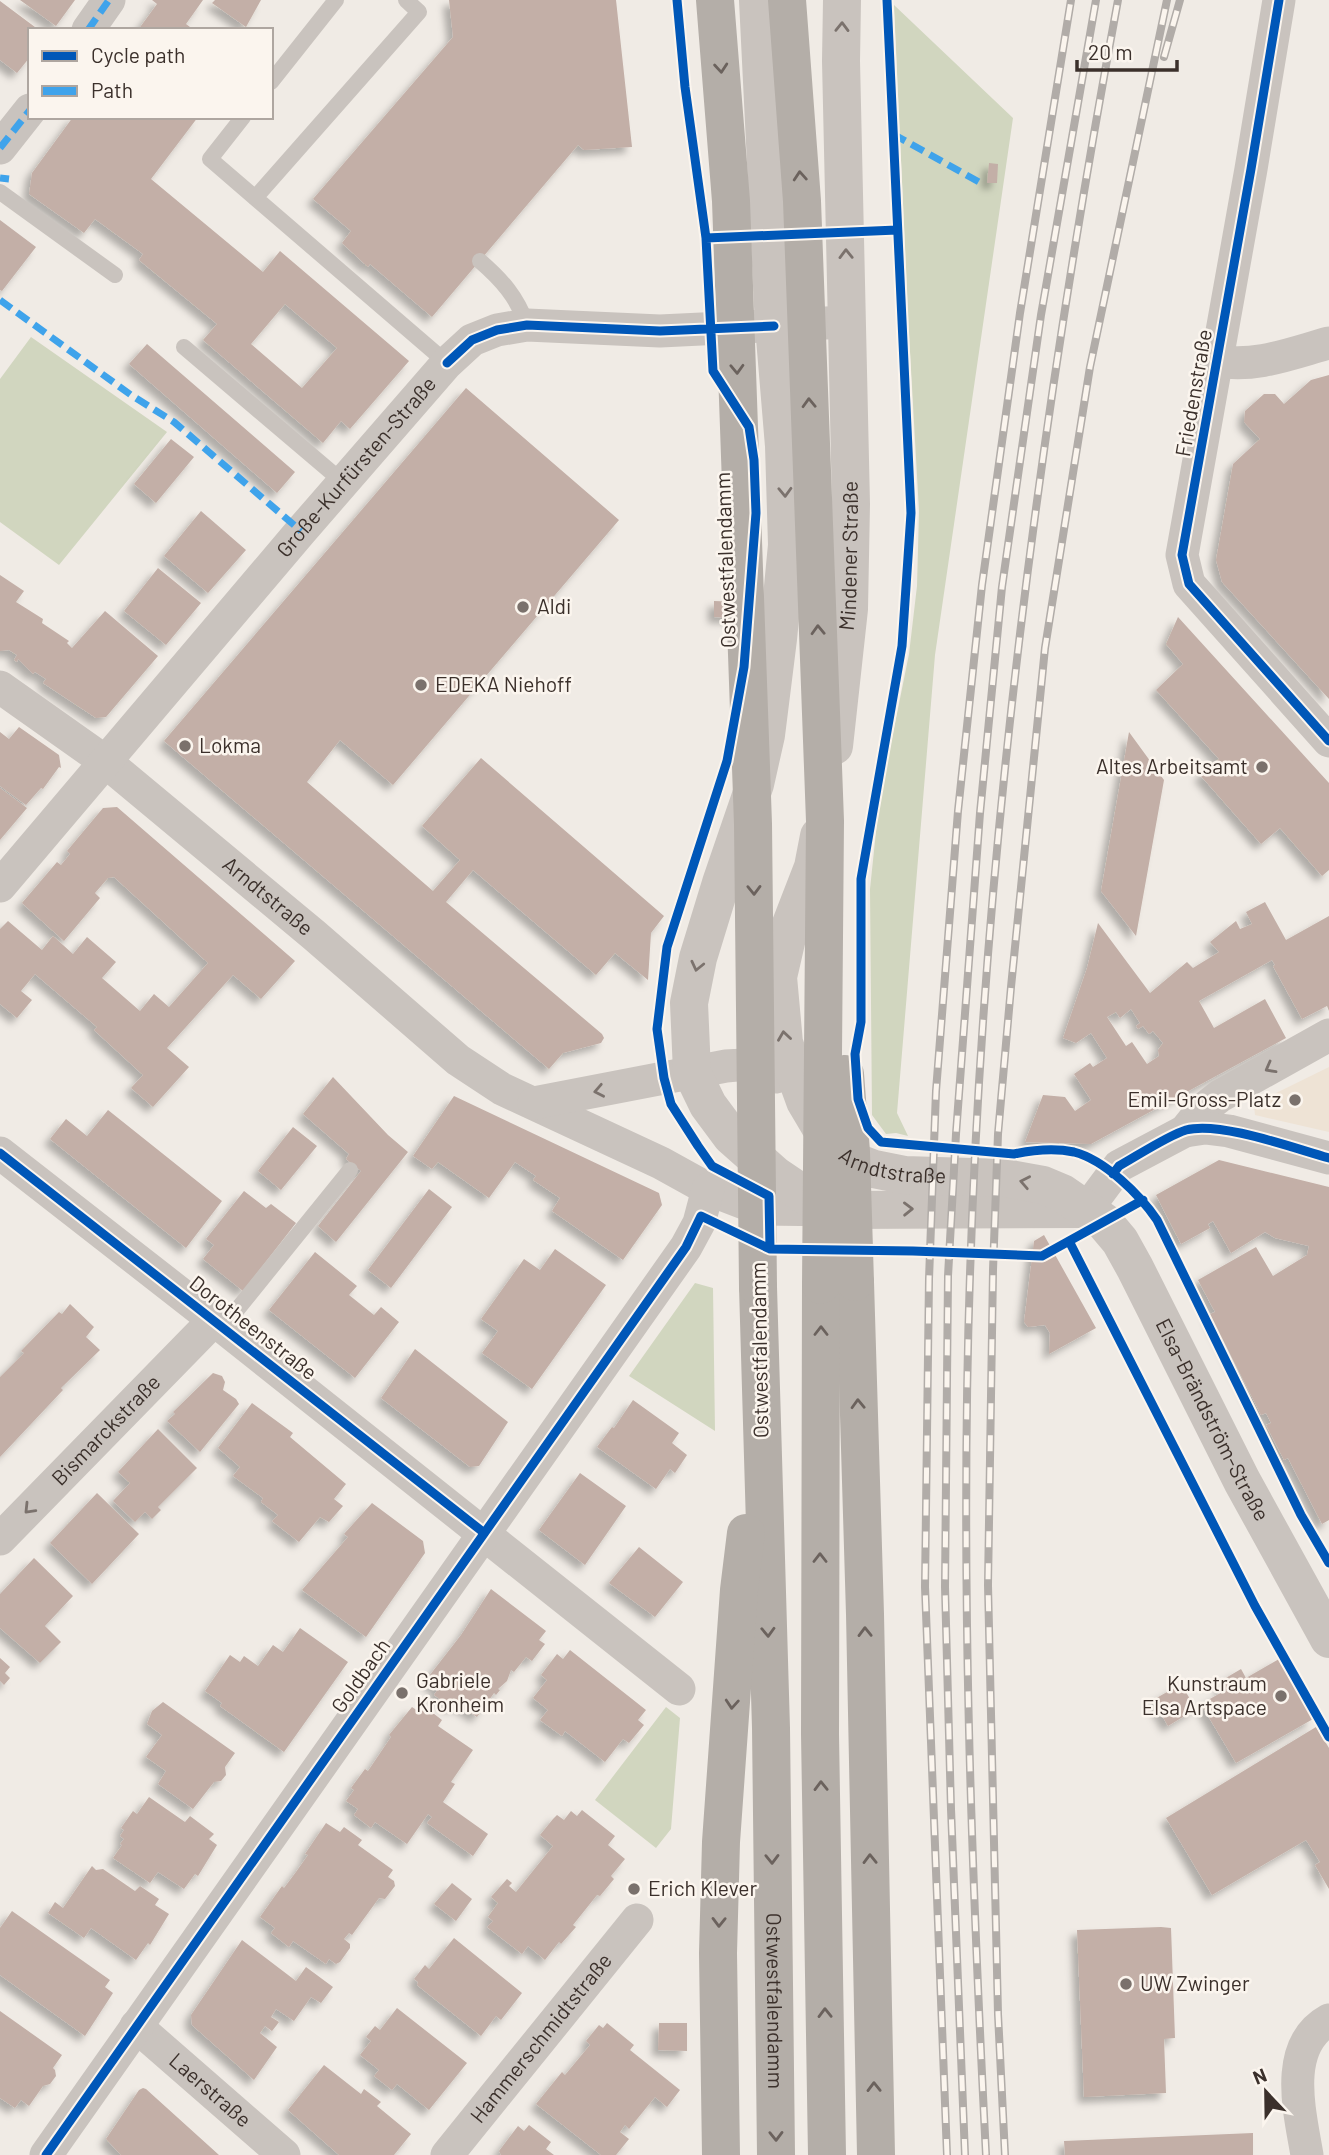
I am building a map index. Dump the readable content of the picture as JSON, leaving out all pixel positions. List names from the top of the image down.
{
  "streets": {
    "highway": ["Ostwestfalendamm"],
    "street": [
      "Friedenstraße",
      "Große-Kurfürsten-Straße",
      "Mindener Straße",
      "Arndtstraße",
      "Dorotheenstraße",
      "Elsa-Brändström-Straße",
      "Bismarckstraße",
      "Goldbach",
      "Hammerschmidtstraße",
      "Laerstraße"
    ]
  },
  "crossings": [
    ["Große-Kurfürsten-Straße", "Mindener Straße"],
    ["Große-Kurfürsten-Straße", "Arndtstraße"],
    ["Mindener Straße", "Arndtstraße"],
    ["Arndtstraße", "Elsa-Brändström-Straße"],
    ["Arndtstraße", "Goldbach"],
    ["Dorotheenstraße", "Bismarckstraße"],
    ["Dorotheenstraße", "Goldbach"],
    ["Goldbach", "Laerstraße"]
  ],
  "one_way": ["Bismarckstraße"],
  "places": [
    "Aldi",
    "EDEKA Niehoff",
    "Lokma",
    "Altes Arbeitsamt",
    "Emil-Gross-Platz",
    "Gabriele Kronheim",
    "Kunstraum Elsa Artspace",
    "Erich Klever",
    "UW Zwinger"
  ],
  "legend": ["Cycle path", "Path"],
  "scale_bar": "20 m",
  "north": "top"
}
